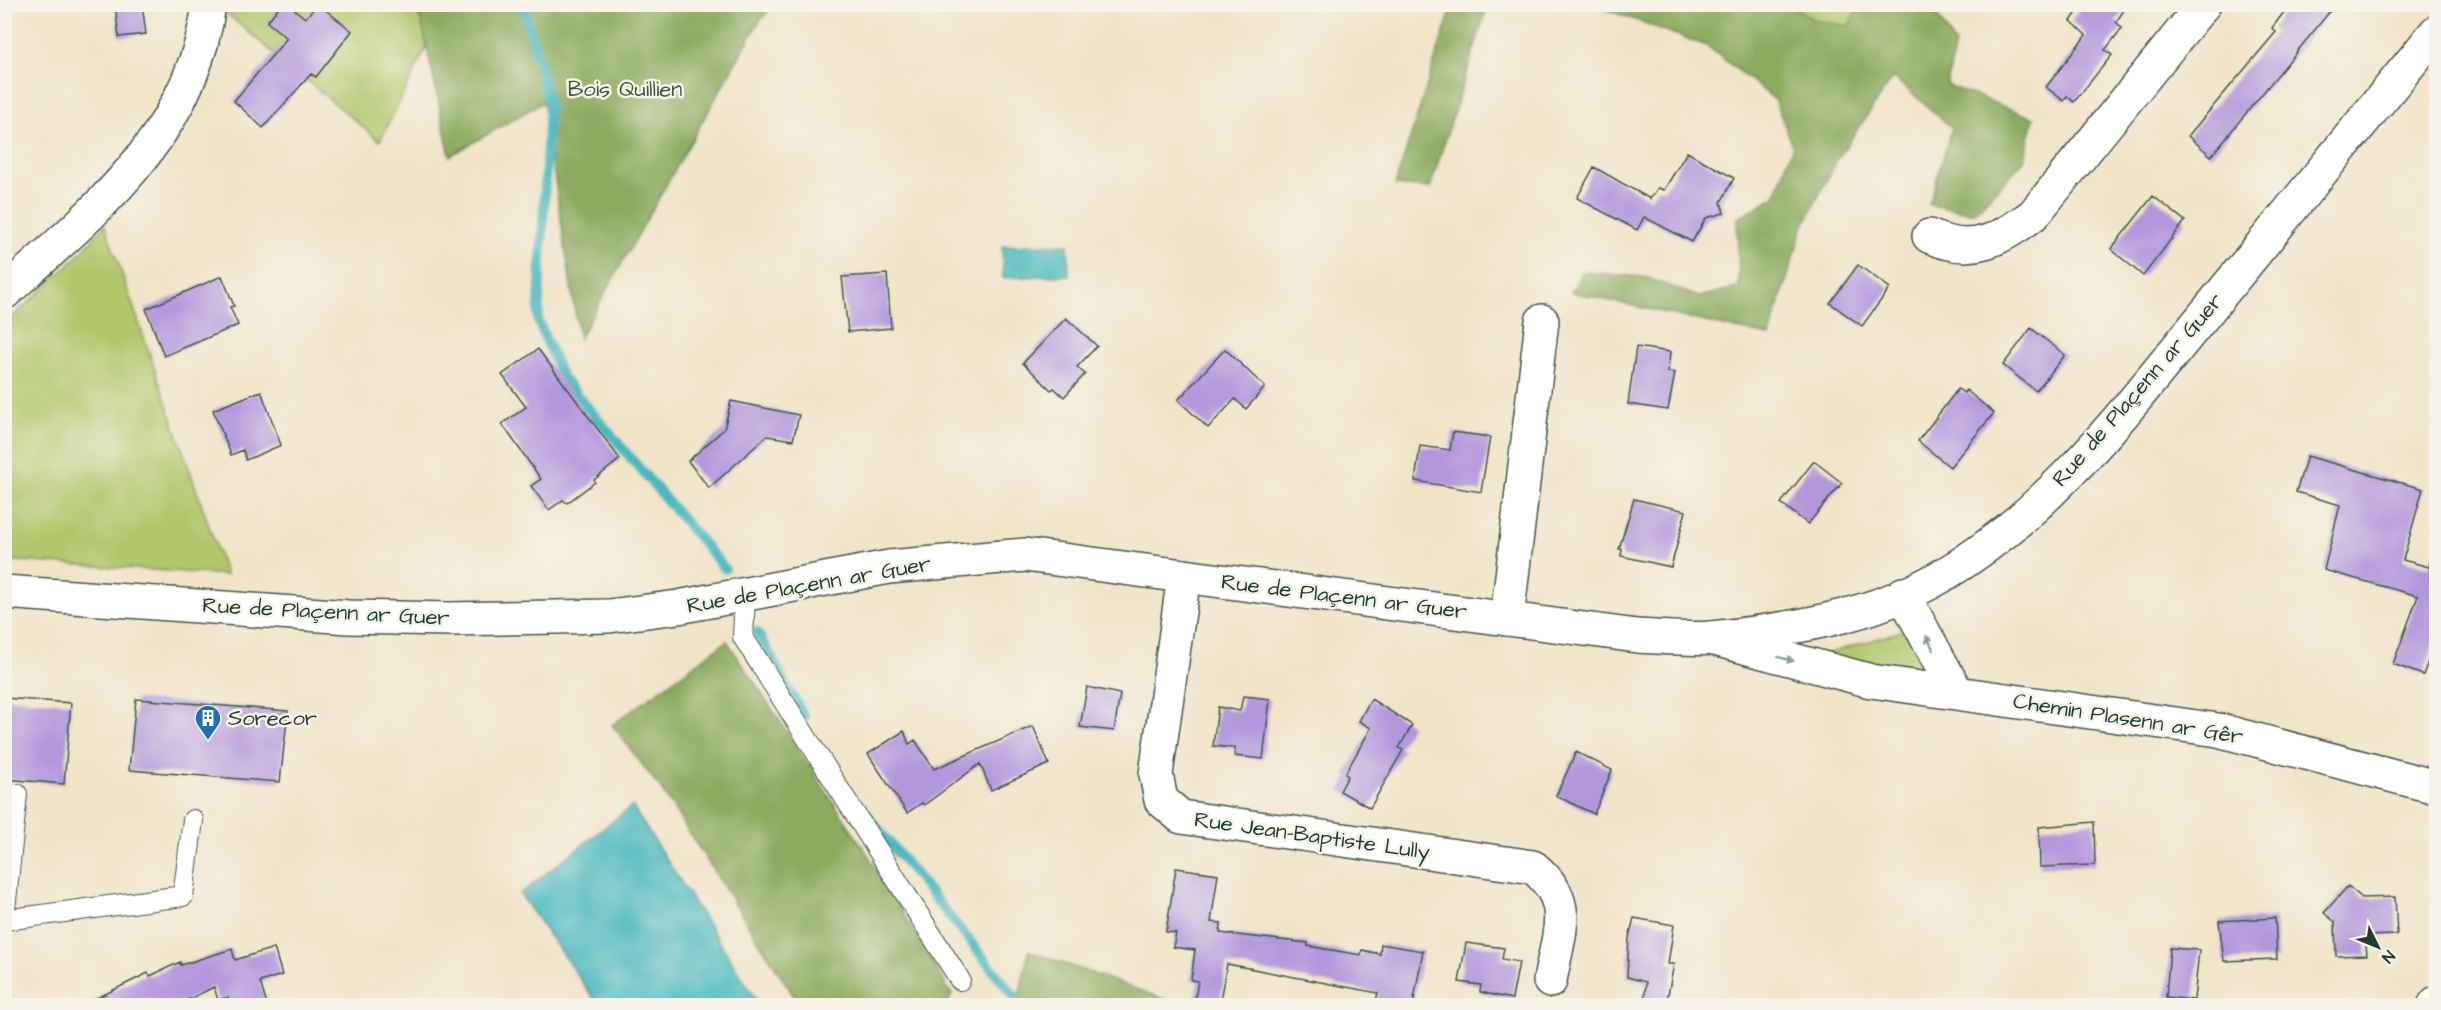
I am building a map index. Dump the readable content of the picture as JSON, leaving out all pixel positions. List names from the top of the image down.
{
  "streets": {
    "main road": ["Rue de Plaçenn ar Guer", "Chemin Plasenn ar Gêr", "Rue Jean-Baptiste Lully"]
  },
  "crossings": [
    ["Rue de Plaçenn ar Guer", "Chemin Plasenn ar Gêr"],
    ["Rue de Plaçenn ar Guer", "Rue Jean-Baptiste Lully"]
  ],
  "parks": ["Bois Quillien"],
  "places": {
    "building": ["Sorecor"]
  },
  "north": "bottom right"
}
